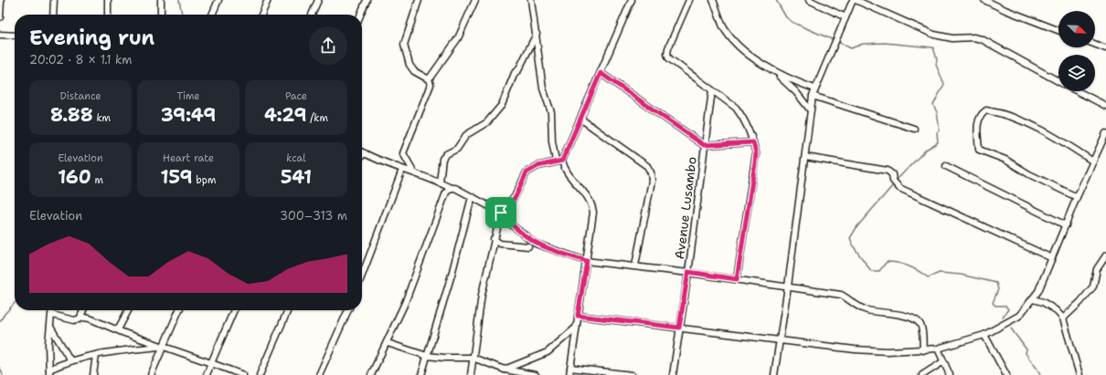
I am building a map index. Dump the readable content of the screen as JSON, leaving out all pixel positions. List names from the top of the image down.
{
  "streets": {
    "street": ["Avenue Lusambo"]
  },
  "north": "bottom right",
  "page": {
    "heading": ["Evening run", "20:02 · 8 × 1.1 km"],
    "stats": [
      ["Distance", "8.88 km"],
      ["Time", "39:49"],
      ["Pace", "4:29 /km"],
      ["Elevation", "160 m"],
      ["Heart rate", "159 bpm"],
      ["kcal", "541"]
    ],
    "chart": ["Elevation", "300–313 m"]
  }
}
